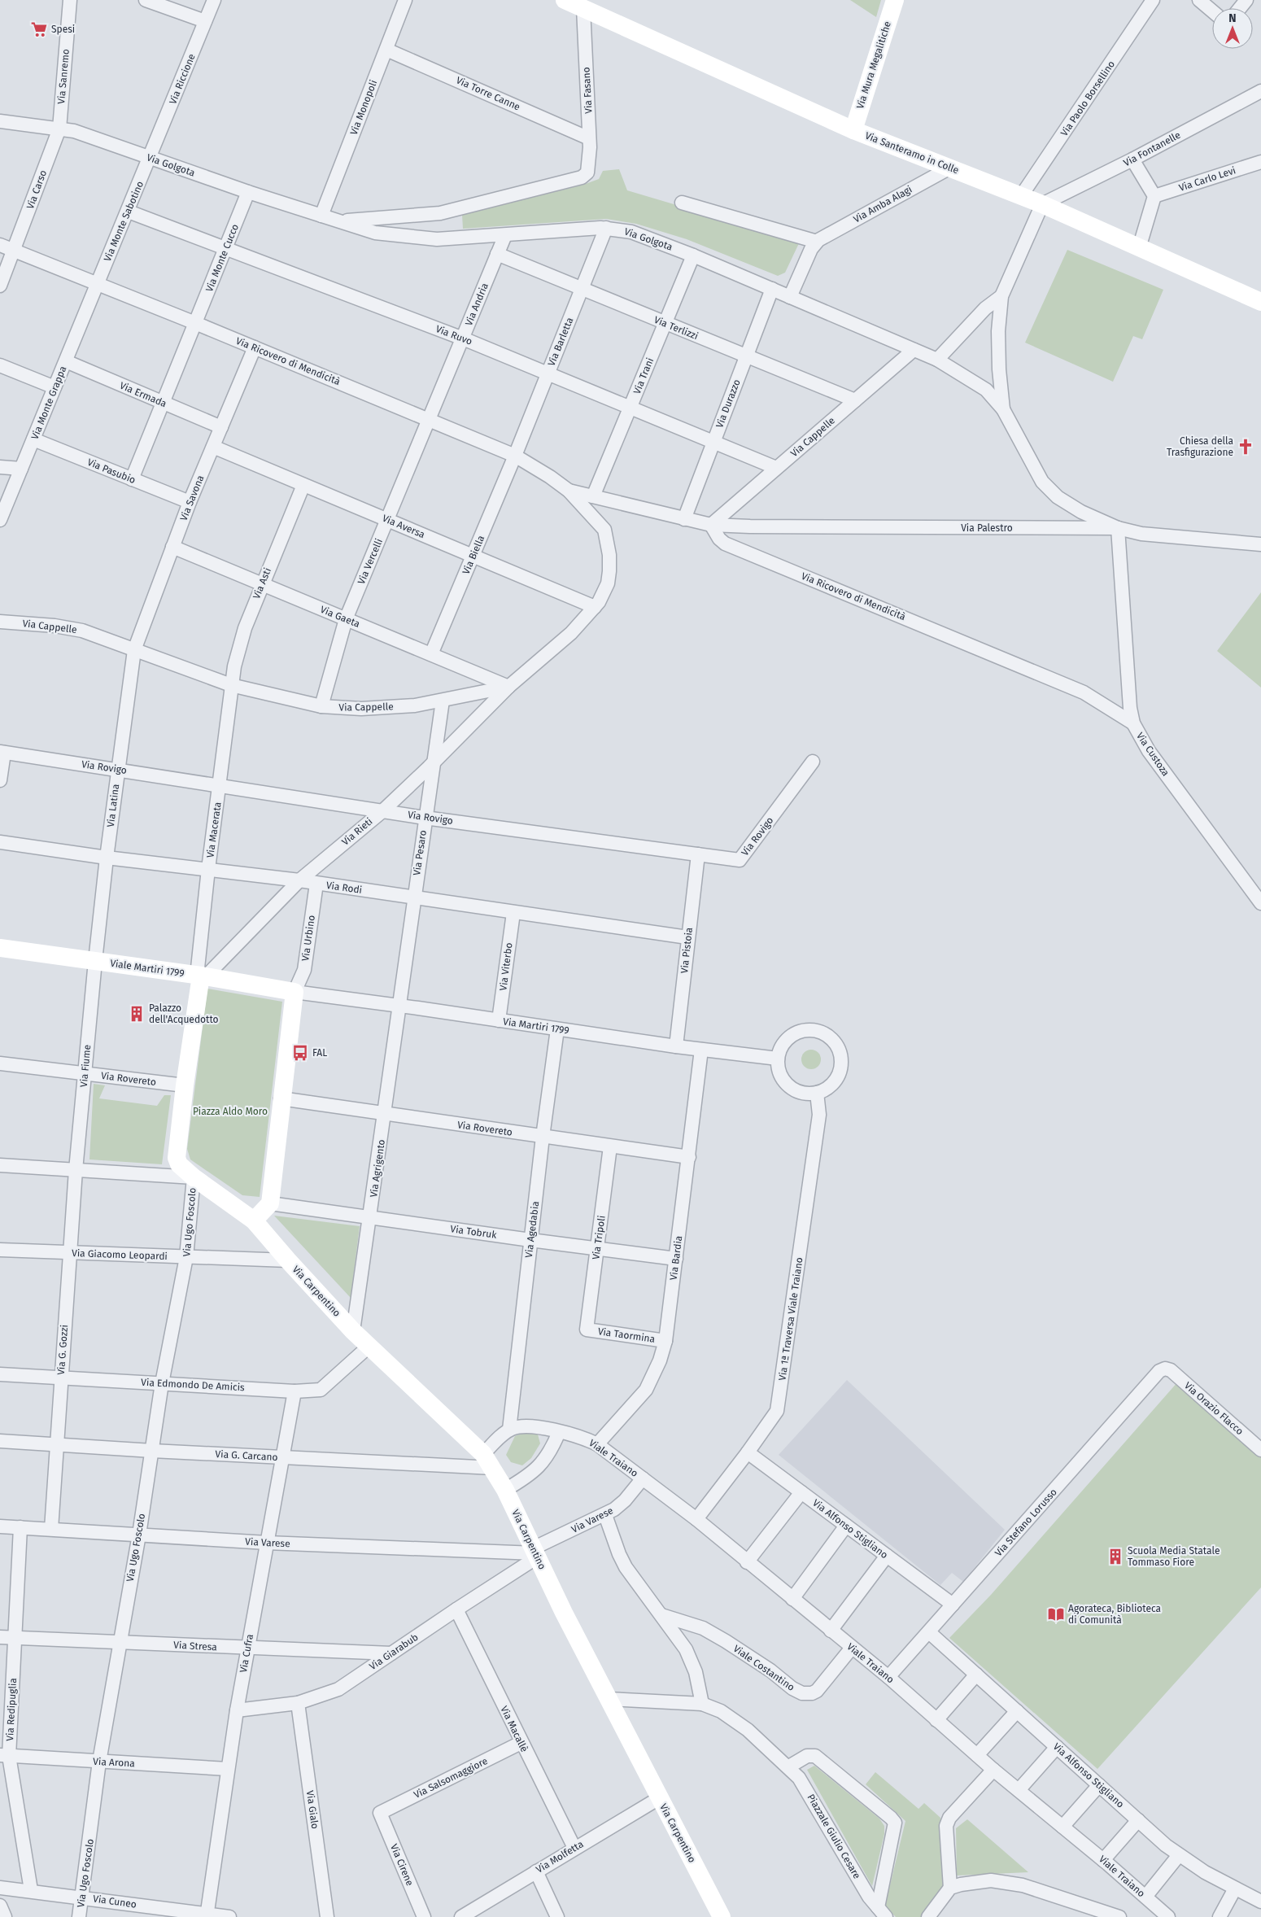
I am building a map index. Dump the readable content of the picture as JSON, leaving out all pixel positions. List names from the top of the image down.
{
  "streets": {
    "street": [
      "Via Mura Megalitiche",
      "Via Sanremo",
      "Via Riccione",
      "Via Fasano",
      "Via Torre Canne",
      "Via Paolo Borsellino",
      "Via Monopoli",
      "Via Fontanelle",
      "Via Santeramo in Colle",
      "Via Golgota",
      "Via Carlo Levi",
      "Via Carso",
      "Via Amba Alagi",
      "Via Monte Sabotino",
      "Via Monte Cucco",
      "Via Andria",
      "Via Terlizzi",
      "Via Ruvo",
      "Via Barletta",
      "Via Ricovero di Mendicità",
      "Via Trani",
      "Via Ermada",
      "Via Monte Grappa",
      "Via Durazzo",
      "Via Cappelle",
      "Via Pasubio",
      "Via Savona",
      "Via Aversa",
      "Via Palestro",
      "Via Biella",
      "Via Vercelli",
      "Via Asti",
      "Via Gaeta",
      "Via Custoza",
      "Via Rovigo",
      "Via Latina",
      "Via Macerata",
      "Via Rieti",
      "Via Pesaro",
      "Via Rodi",
      "Via Urbino",
      "Via Pistoia",
      "Via Viterbo",
      "Viale Martiri 1799",
      "Via Martiri 1799",
      "Via Fiume",
      "Via Rovereto",
      "Via Agrigento",
      "Via Ugo Foscolo",
      "Via Agedabia",
      "Via Tobruk",
      "Via Tripoli",
      "Via Giacomo Leopardi",
      "Via Bardia",
      "Via Carpentino",
      "Via 1ª Traversa Viale Traiano",
      "Via Taormina",
      "Via G. Gozzi",
      "Via Edmondo De Amicis",
      "Via Orazio Flacco",
      "Via G. Carcano",
      "Viale Traiano",
      "Via Varese",
      "Via Stefano Lorusso",
      "Via Alfonso Stigliano",
      "Via Stresa",
      "Via Giarabub",
      "Via Cufra",
      "Viale Costantino",
      "Via Redipuglia",
      "Via Macallè",
      "Via Arona",
      "Via Salsomaggiore",
      "Via Gialo",
      "Piazzale Giulio Cesare",
      "Via Molfetta",
      "Via Cirene",
      "Via Cuneo"
    ]
  },
  "crossings": [
    ["Via Mura Megalitiche", "Via Santeramo in Colle"],
    ["Via Sanremo", "Via Golgota"],
    ["Via Sanremo", "Via Carso"],
    ["Via Riccione", "Via Golgota"],
    ["Via Riccione", "Via Monte Sabotino"],
    ["Via Fasano", "Via Torre Canne"],
    ["Via Fasano", "Via Santeramo in Colle"],
    ["Via Fasano", "Via Golgota"],
    ["Via Torre Canne", "Via Monopoli"],
    ["Via Paolo Borsellino", "Via Santeramo in Colle"],
    ["Via Monopoli", "Via Golgota"],
    ["Via Fontanelle", "Via Santeramo in Colle"],
    ["Via Santeramo in Colle", "Via Amba Alagi"],
    ["Via Golgota", "Via Carso"],
    ["Via Golgota", "Via Monte Sabotino"],
    ["Via Golgota", "Via Monte Cucco"],
    ["Via Golgota", "Via Andria"],
    ["Via Golgota", "Via Barletta"],
    ["Via Golgota", "Via Trani"],
    ["Via Golgota", "Via Durazzo"],
    ["Via Golgota", "Via Cappelle"],
    ["Via Carso", "Via Ricovero di Mendicità"],
    ["Via Monte Sabotino", "Via Ruvo"],
    ["Via Monte Sabotino", "Via Ricovero di Mendicità"],
    ["Via Monte Sabotino", "Via Monte Grappa"],
    ["Via Monte Cucco", "Via Ruvo"],
    ["Via Monte Cucco", "Via Ricovero di Mendicità"],
    ["Via Monte Cucco", "Via Ermada"],
    ["Via Monte Cucco", "Via Pasubio"],
    ["Via Andria", "Via Terlizzi"],
    ["Via Andria", "Via Ruvo"],
    ["Via Andria", "Via Ricovero di Mendicità"],
    ["Via Andria", "Via Vercelli"],
    ["Via Terlizzi", "Via Barletta"],
    ["Via Terlizzi", "Via Trani"],
    ["Via Terlizzi", "Via Durazzo"],
    ["Via Terlizzi", "Via Cappelle"],
    ["Via Ruvo", "Via Barletta"],
    ["Via Ruvo", "Via Trani"],
    ["Via Ruvo", "Via Durazzo"],
    ["Via Ruvo", "Via Cappelle"],
    ["Via Barletta", "Via Ricovero di Mendicità"],
    ["Via Barletta", "Via Biella"],
    ["Via Ricovero di Mendicità", "Via Trani"],
    ["Via Ricovero di Mendicità", "Via Monte Grappa"],
    ["Via Ricovero di Mendicità", "Via Durazzo"],
    ["Via Ricovero di Mendicità", "Via Cappelle"],
    ["Via Ricovero di Mendicità", "Via Savona"],
    ["Via Ricovero di Mendicità", "Via Palestro"],
    ["Via Ricovero di Mendicità", "Via Biella"],
    ["Via Ricovero di Mendicità", "Via Vercelli"],
    ["Via Ricovero di Mendicità", "Via Custoza"],
    ["Via Ermada", "Via Monte Grappa"],
    ["Via Ermada", "Via Savona"],
    ["Via Monte Grappa", "Via Pasubio"],
    ["Via Cappelle", "Via Savona"],
    ["Via Cappelle", "Via Aversa"],
    ["Via Cappelle", "Via Palestro"],
    ["Via Cappelle", "Via Vercelli"],
    ["Via Cappelle", "Via Asti"],
    ["Via Cappelle", "Via Gaeta"],
    ["Via Cappelle", "Via Latina"],
    ["Via Cappelle", "Via Macerata"],
    ["Via Cappelle", "Via Rieti"],
    ["Via Cappelle", "Via Pesaro"],
    ["Via Pasubio", "Via Savona"],
    ["Via Savona", "Via Aversa"],
    ["Via Savona", "Via Gaeta"],
    ["Via Savona", "Via Latina"],
    ["Via Aversa", "Via Biella"],
    ["Via Aversa", "Via Vercelli"],
    ["Via Aversa", "Via Asti"],
    ["Via Palestro", "Via Custoza"],
    ["Via Biella", "Via Gaeta"],
    ["Via Vercelli", "Via Gaeta"],
    ["Via Asti", "Via Gaeta"],
    ["Via Asti", "Via Macerata"],
    ["Via Gaeta", "Via Rieti"],
    ["Via Rovigo", "Via Latina"],
    ["Via Rovigo", "Via Macerata"],
    ["Via Rovigo", "Via Rieti"],
    ["Via Rovigo", "Via Pesaro"],
    ["Via Rovigo", "Via Pistoia"],
    ["Via Latina", "Via Rodi"],
    ["Via Latina", "Viale Martiri 1799"],
    ["Via Latina", "Via Fiume"],
    ["Via Macerata", "Via Rieti"],
    ["Via Macerata", "Via Rodi"],
    ["Via Macerata", "Viale Martiri 1799"],
    ["Via Rieti", "Via Pesaro"],
    ["Via Rieti", "Via Rodi"],
    ["Via Rieti", "Viale Martiri 1799"],
    ["Via Pesaro", "Via Rodi"],
    ["Via Pesaro", "Via Martiri 1799"],
    ["Via Pesaro", "Via Agrigento"],
    ["Via Rodi", "Via Urbino"],
    ["Via Rodi", "Via Pistoia"],
    ["Via Rodi", "Via Viterbo"],
    ["Via Urbino", "Viale Martiri 1799"],
    ["Via Urbino", "Via Martiri 1799"],
    ["Via Pistoia", "Via Martiri 1799"],
    ["Via Viterbo", "Via Martiri 1799"],
    ["Viale Martiri 1799", "Via Martiri 1799"],
    ["Viale Martiri 1799", "Via Fiume"],
    ["Via Martiri 1799", "Via Agrigento"],
    ["Via Martiri 1799", "Via Agedabia"],
    ["Via Martiri 1799", "Via Bardia"],
    ["Via Martiri 1799", "Via 1ª Traversa Viale Traiano"],
    ["Via Fiume", "Via Rovereto"],
    ["Via Fiume", "Via G. Gozzi"],
    ["Via Rovereto", "Via Agrigento"],
    ["Via Rovereto", "Via Agedabia"],
    ["Via Rovereto", "Via Tripoli"],
    ["Via Rovereto", "Via Bardia"],
    ["Via Agrigento", "Via Tobruk"],
    ["Via Agrigento", "Via Carpentino"],
    ["Via Ugo Foscolo", "Via Giacomo Leopardi"],
    ["Via Ugo Foscolo", "Via Edmondo De Amicis"],
    ["Via Ugo Foscolo", "Via G. Carcano"],
    ["Via Ugo Foscolo", "Via Varese"],
    ["Via Ugo Foscolo", "Via Stresa"],
    ["Via Ugo Foscolo", "Via Arona"],
    ["Via Ugo Foscolo", "Via Cuneo"],
    ["Via Agedabia", "Via Tobruk"],
    ["Via Agedabia", "Viale Traiano"],
    ["Via Tobruk", "Via Tripoli"],
    ["Via Tobruk", "Via Bardia"],
    ["Via Tripoli", "Via Taormina"],
    ["Via Giacomo Leopardi", "Via Carpentino"],
    ["Via Giacomo Leopardi", "Via G. Gozzi"],
    ["Via Bardia", "Via Taormina"],
    ["Via Bardia", "Viale Traiano"],
    ["Via Carpentino", "Via Edmondo De Amicis"],
    ["Via Carpentino", "Via G. Carcano"],
    ["Via Carpentino", "Via Varese"],
    ["Via Carpentino", "Via Giarabub"],
    ["Via Carpentino", "Piazzale Giulio Cesare"],
    ["Via Carpentino", "Via Molfetta"],
    ["Via 1ª Traversa Viale Traiano", "Viale Traiano"],
    ["Via 1ª Traversa Viale Traiano", "Via Alfonso Stigliano"],
    ["Via G. Gozzi", "Via Edmondo De Amicis"],
    ["Via G. Gozzi", "Via G. Carcano"],
    ["Via G. Gozzi", "Via Varese"],
    ["Via Edmondo De Amicis", "Via Cufra"],
    ["Via Orazio Flacco", "Via Stefano Lorusso"],
    ["Via G. Carcano", "Via Cufra"],
    ["Viale Traiano", "Via Varese"],
    ["Viale Traiano", "Via Stefano Lorusso"],
    ["Viale Traiano", "Viale Costantino"],
    ["Via Varese", "Via Giarabub"],
    ["Via Varese", "Via Cufra"],
    ["Via Varese", "Via Redipuglia"],
    ["Via Stefano Lorusso", "Via Alfonso Stigliano"],
    ["Via Stresa", "Via Giarabub"],
    ["Via Stresa", "Via Cufra"],
    ["Via Stresa", "Via Redipuglia"],
    ["Via Giarabub", "Via Cufra"],
    ["Via Giarabub", "Via Macallè"],
    ["Via Giarabub", "Via Gialo"],
    ["Via Cufra", "Via Arona"],
    ["Via Cufra", "Via Cuneo"],
    ["Via Redipuglia", "Via Arona"],
    ["Via Redipuglia", "Via Cuneo"],
    ["Via Macallè", "Via Salsomaggiore"],
    ["Via Macallè", "Via Molfetta"],
    ["Via Salsomaggiore", "Via Cirene"]
  ],
  "parks": ["Piazza Aldo Moro"],
  "places": {
    "supermarket": ["Spesi"],
    "church": ["Chiesa della Trasfigurazione"],
    "building": ["Palazzo dell'Acquedotto", "Scuola Media Statale Tommaso Fiore"],
    "bus stop": ["FAL"],
    "library": ["Agorateca, Biblioteca di Comunità"]
  },
  "north": "top"
}
